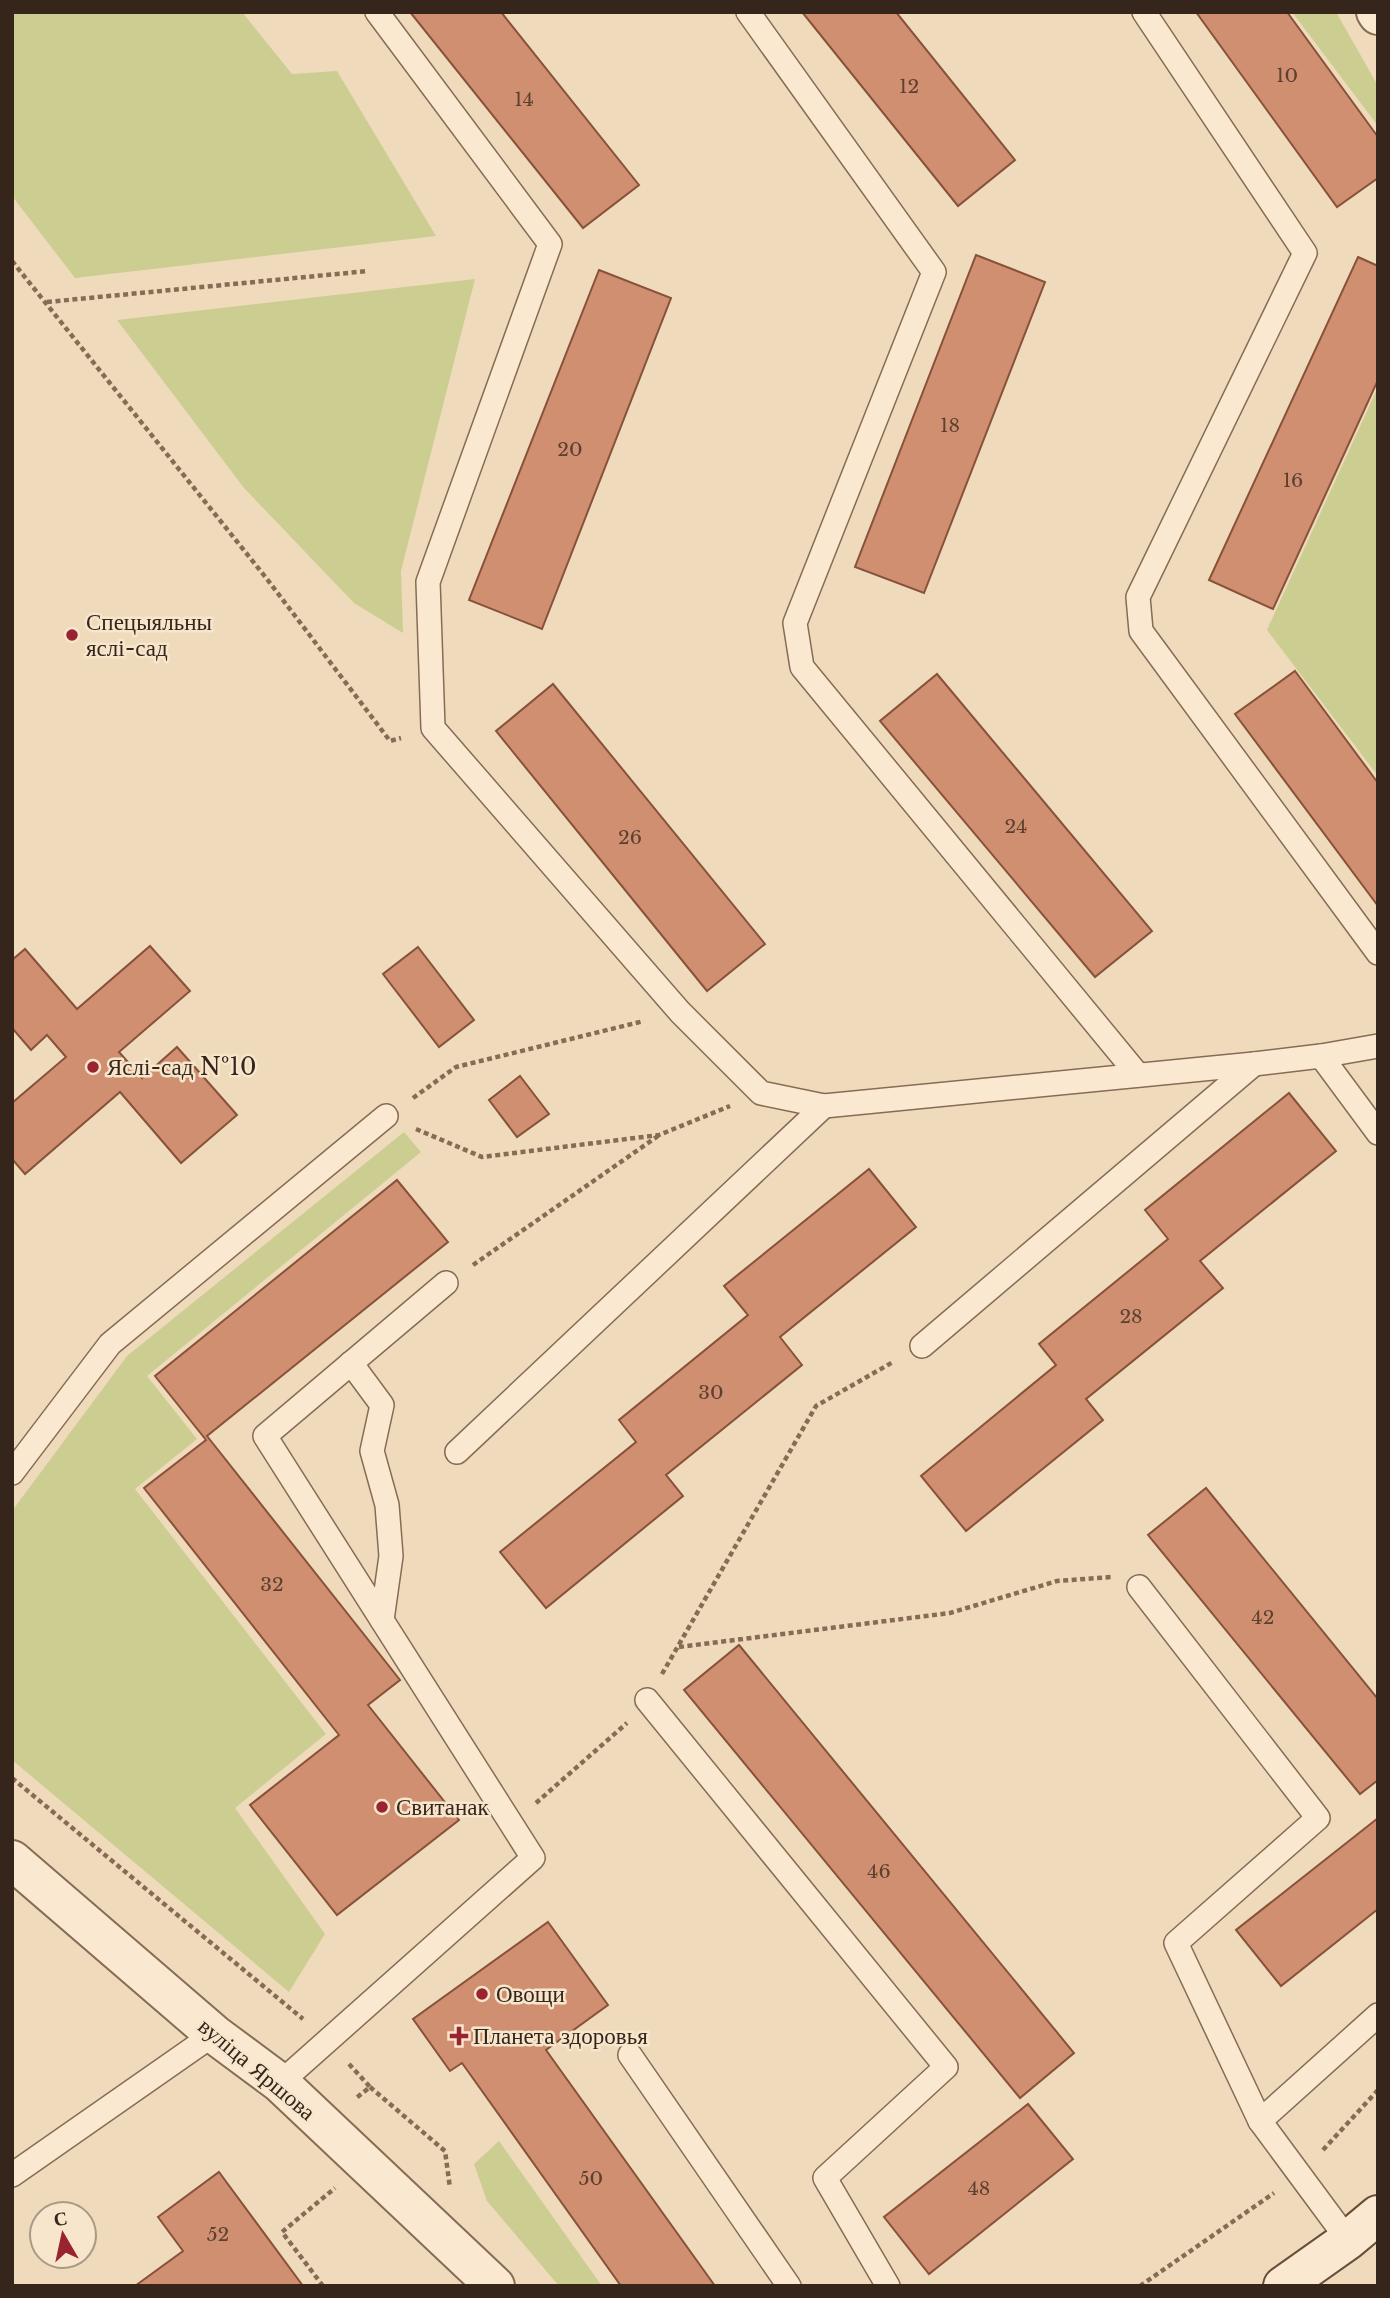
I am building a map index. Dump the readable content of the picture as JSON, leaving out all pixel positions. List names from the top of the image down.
{
  "streets": {
    "street": ["вуліца Яршова"]
  },
  "places": {
    "other": [
      "Спецыяльны яслі-сад",
      "Яслі-сад №10",
      "Свитанак",
      "Овощи"
    ],
    "health": ["Планета здоровья"]
  },
  "house_numbers": [
    "10",
    "12",
    "14",
    "18",
    "20",
    "16",
    "24",
    "26",
    "28",
    "30",
    "32",
    "42",
    "46",
    "50",
    "48",
    "52"
  ],
  "north": "top"
}
